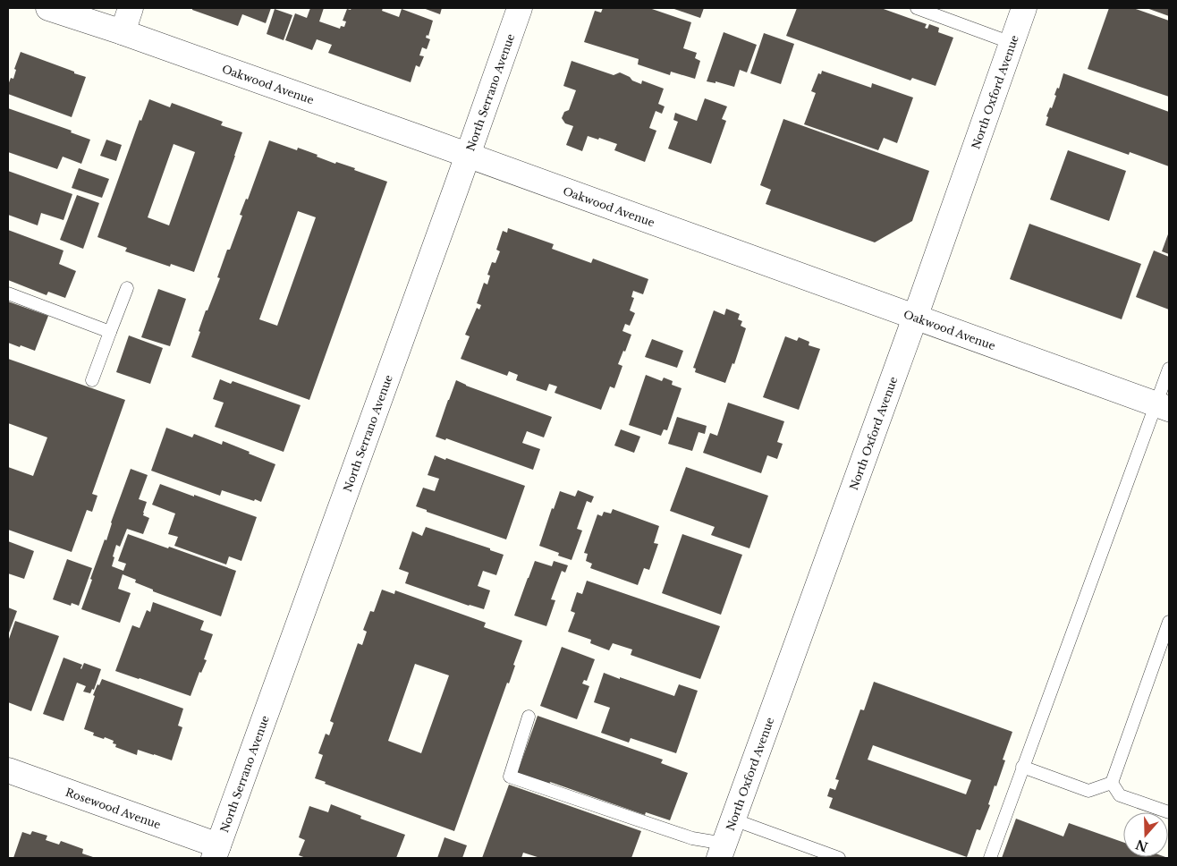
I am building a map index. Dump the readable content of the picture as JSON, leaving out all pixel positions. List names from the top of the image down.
{
  "streets": {
    "street": [
      "Oakwood Avenue",
      "North Serrano Avenue",
      "North Oxford Avenue",
      "Rosewood Avenue"
    ]
  },
  "crossings": [
    ["Oakwood Avenue", "North Serrano Avenue"],
    ["Oakwood Avenue", "North Oxford Avenue"],
    ["North Serrano Avenue", "Rosewood Avenue"]
  ],
  "north": "bottom"
}
